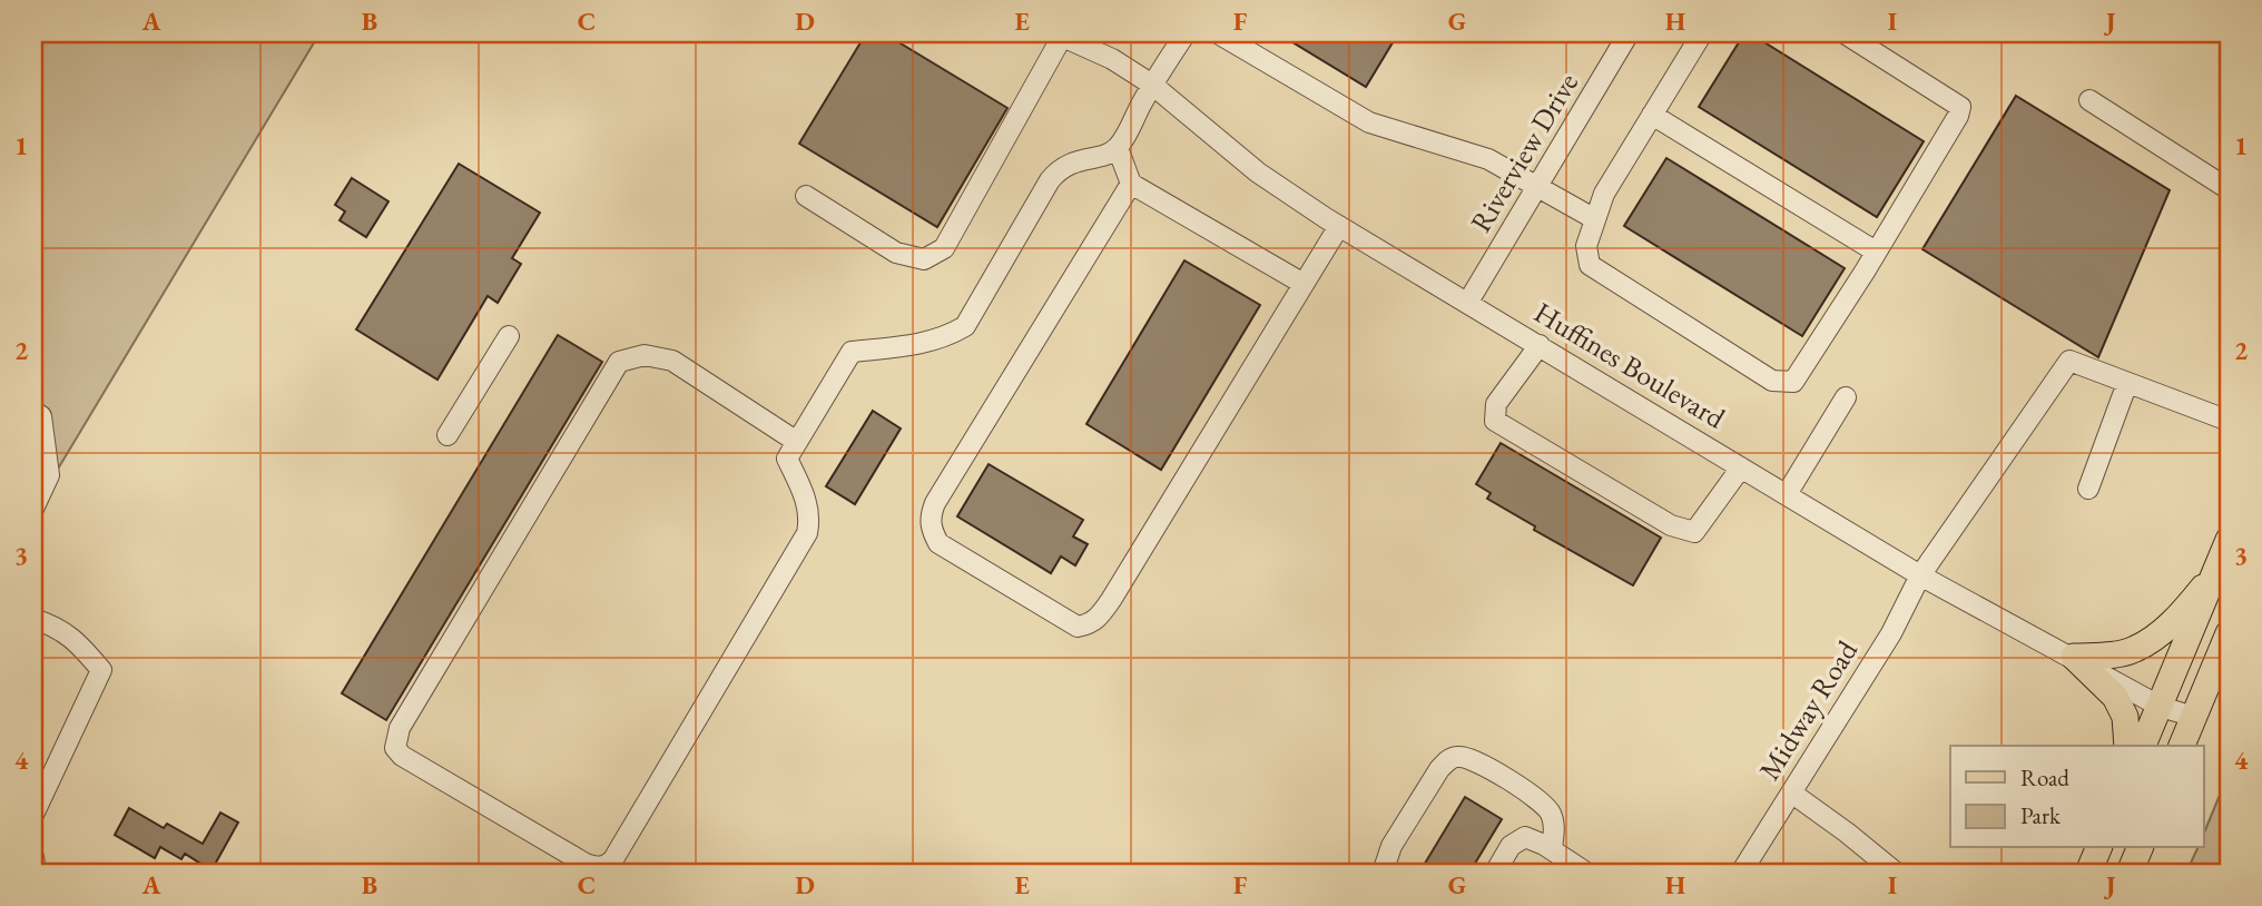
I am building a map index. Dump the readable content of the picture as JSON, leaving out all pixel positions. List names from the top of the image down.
{
  "streets": {
    "street": ["Riverview Drive", "Huffines Boulevard", "Midway Road"]
  },
  "crossings": [
    ["Riverview Drive", "Huffines Boulevard"],
    ["Huffines Boulevard", "Midway Road"]
  ],
  "legend": ["Road", "Park"],
  "grid": {
    "columns": [
      "A",
      "B",
      "C",
      "D",
      "E",
      "F",
      "G",
      "H",
      "I",
      "J"
    ],
    "rows": [
      "1",
      "2",
      "3",
      "4"
    ]
  }
}
